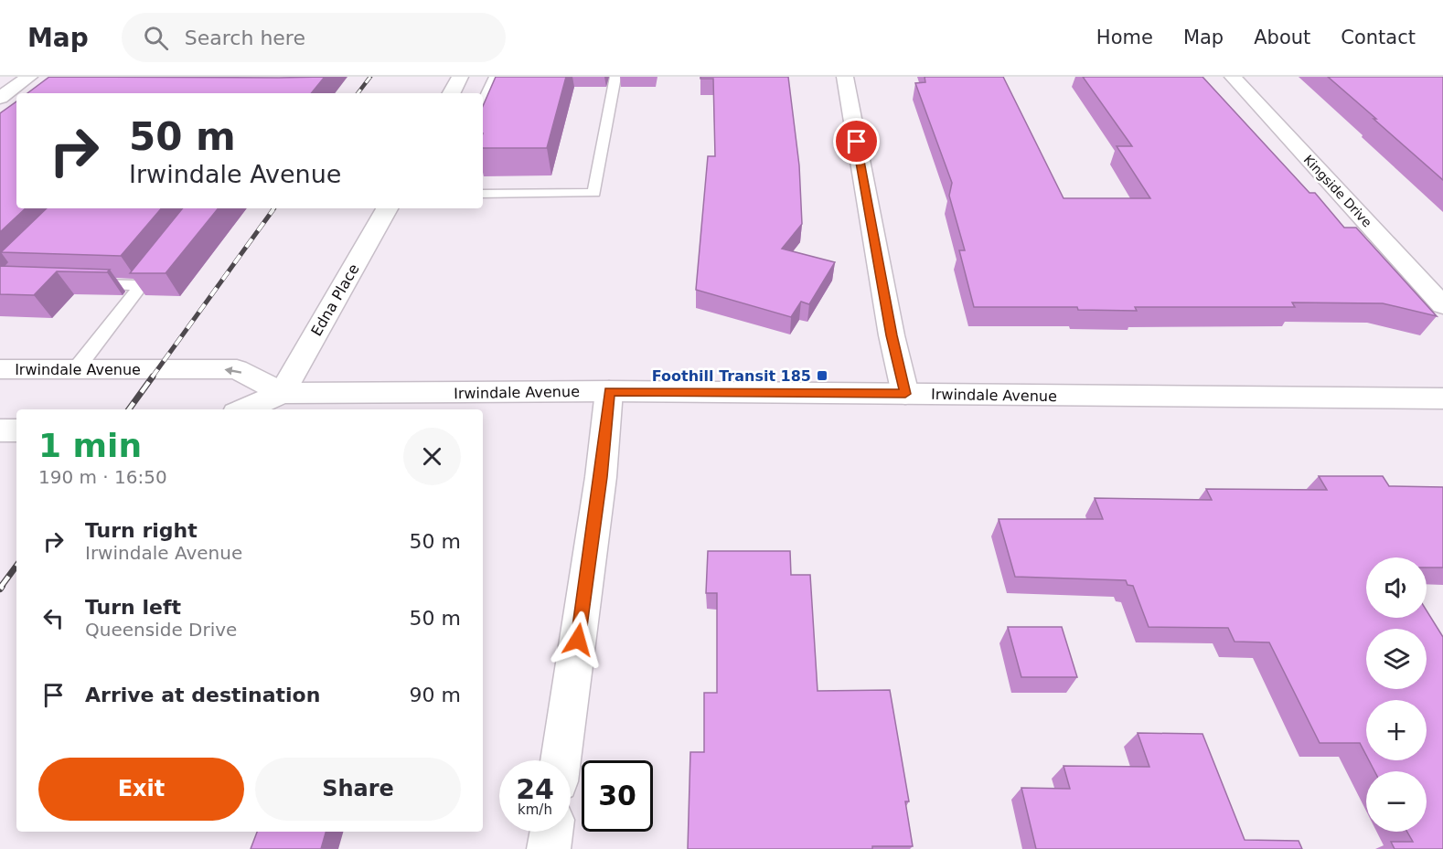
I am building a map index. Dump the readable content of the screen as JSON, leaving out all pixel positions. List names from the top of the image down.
{
  "streets": {
    "street": ["Kingside Drive", "Edna Place", "Irwindale Avenue"]
  },
  "crossings": [
    ["Edna Place", "Irwindale Avenue"]
  ],
  "places": {
    "transit": ["Foothill Transit 185"]
  },
  "page": {
    "header": "Map",
    "search": "Search here",
    "nav": [
      "Home",
      "Map",
      "About",
      "Contact"
    ],
    "turn": ["50 m", "Irwindale Avenue"],
    "heading": ["1 min", "190 m · 16:50"],
    "list": [
      {
        "name": "Turn right",
        "note": "Irwindale Avenue",
        "value": "50 m"
      },
      {
        "name": "Turn left",
        "note": "Queenside Drive",
        "value": "50 m"
      },
      {
        "name": "Arrive at destination",
        "value": "90 m"
      }
    ],
    "map_buttons": ["+", "−"],
    "buttons": ["Exit", "Share"],
    "speed": "24 km/h",
    "limit": "30"
  }
}
